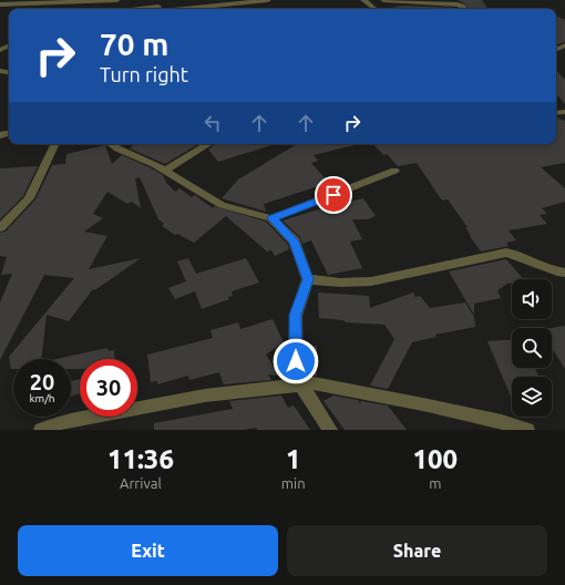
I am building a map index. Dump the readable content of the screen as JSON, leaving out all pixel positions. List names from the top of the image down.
{
  "page": {
    "turn": ["70 m", "Turn right"],
    "speed": "20 km/h",
    "limit": "30",
    "eta": [
      "11:36",
      "Arrival",
      "1",
      "min",
      "100",
      "m"
    ],
    "buttons": ["Exit", "Share"]
  }
}
